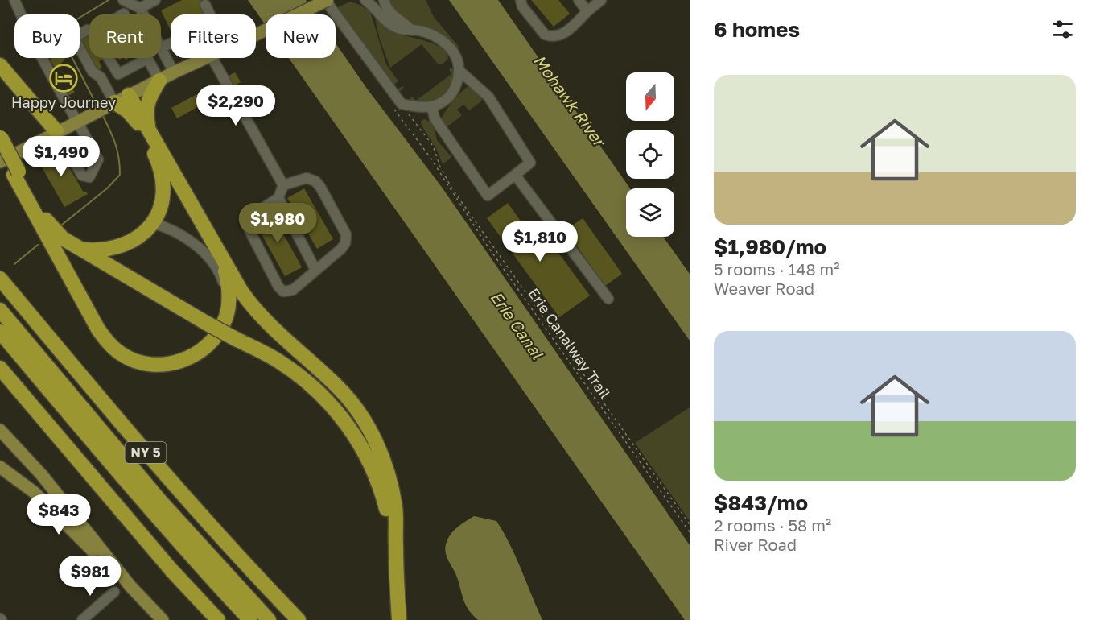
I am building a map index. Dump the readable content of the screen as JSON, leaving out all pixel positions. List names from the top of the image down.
{
  "streets": {
    "highway": ["NY 5"],
    "path": ["Erie Canalway Trail"]
  },
  "water": ["Mohawk River", "Erie Canal"],
  "places": {
    "hotel": ["Happy Journey"]
  },
  "north": "bottom",
  "page": {
    "heading": "6 homes",
    "chip": [
      "Buy",
      "Rent",
      "Filters",
      "New"
    ],
    "list": [
      {
        "name": "$1,980/mo",
        "note": "5 rooms · 148 m² · Weaver Road"
      },
      {
        "name": "$843/mo",
        "note": "2 rooms · 58 m² · River Road"
      }
    ],
    "price": [
      "$2,290",
      "$1,490",
      "$1,980",
      "$1,810",
      "$843",
      "$981"
    ]
  }
}
